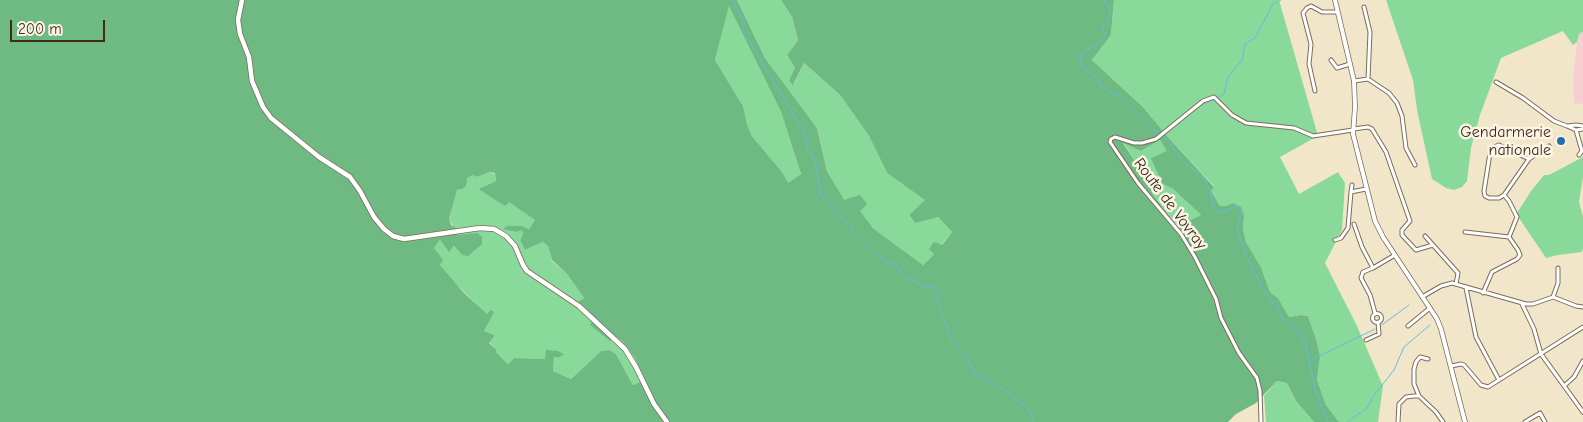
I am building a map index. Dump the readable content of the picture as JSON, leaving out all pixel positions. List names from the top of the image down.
{
  "streets": {
    "street": ["Route de Vovray"]
  },
  "places": ["Gendarmerie nationale"],
  "scale_bar": "200 m"
}
